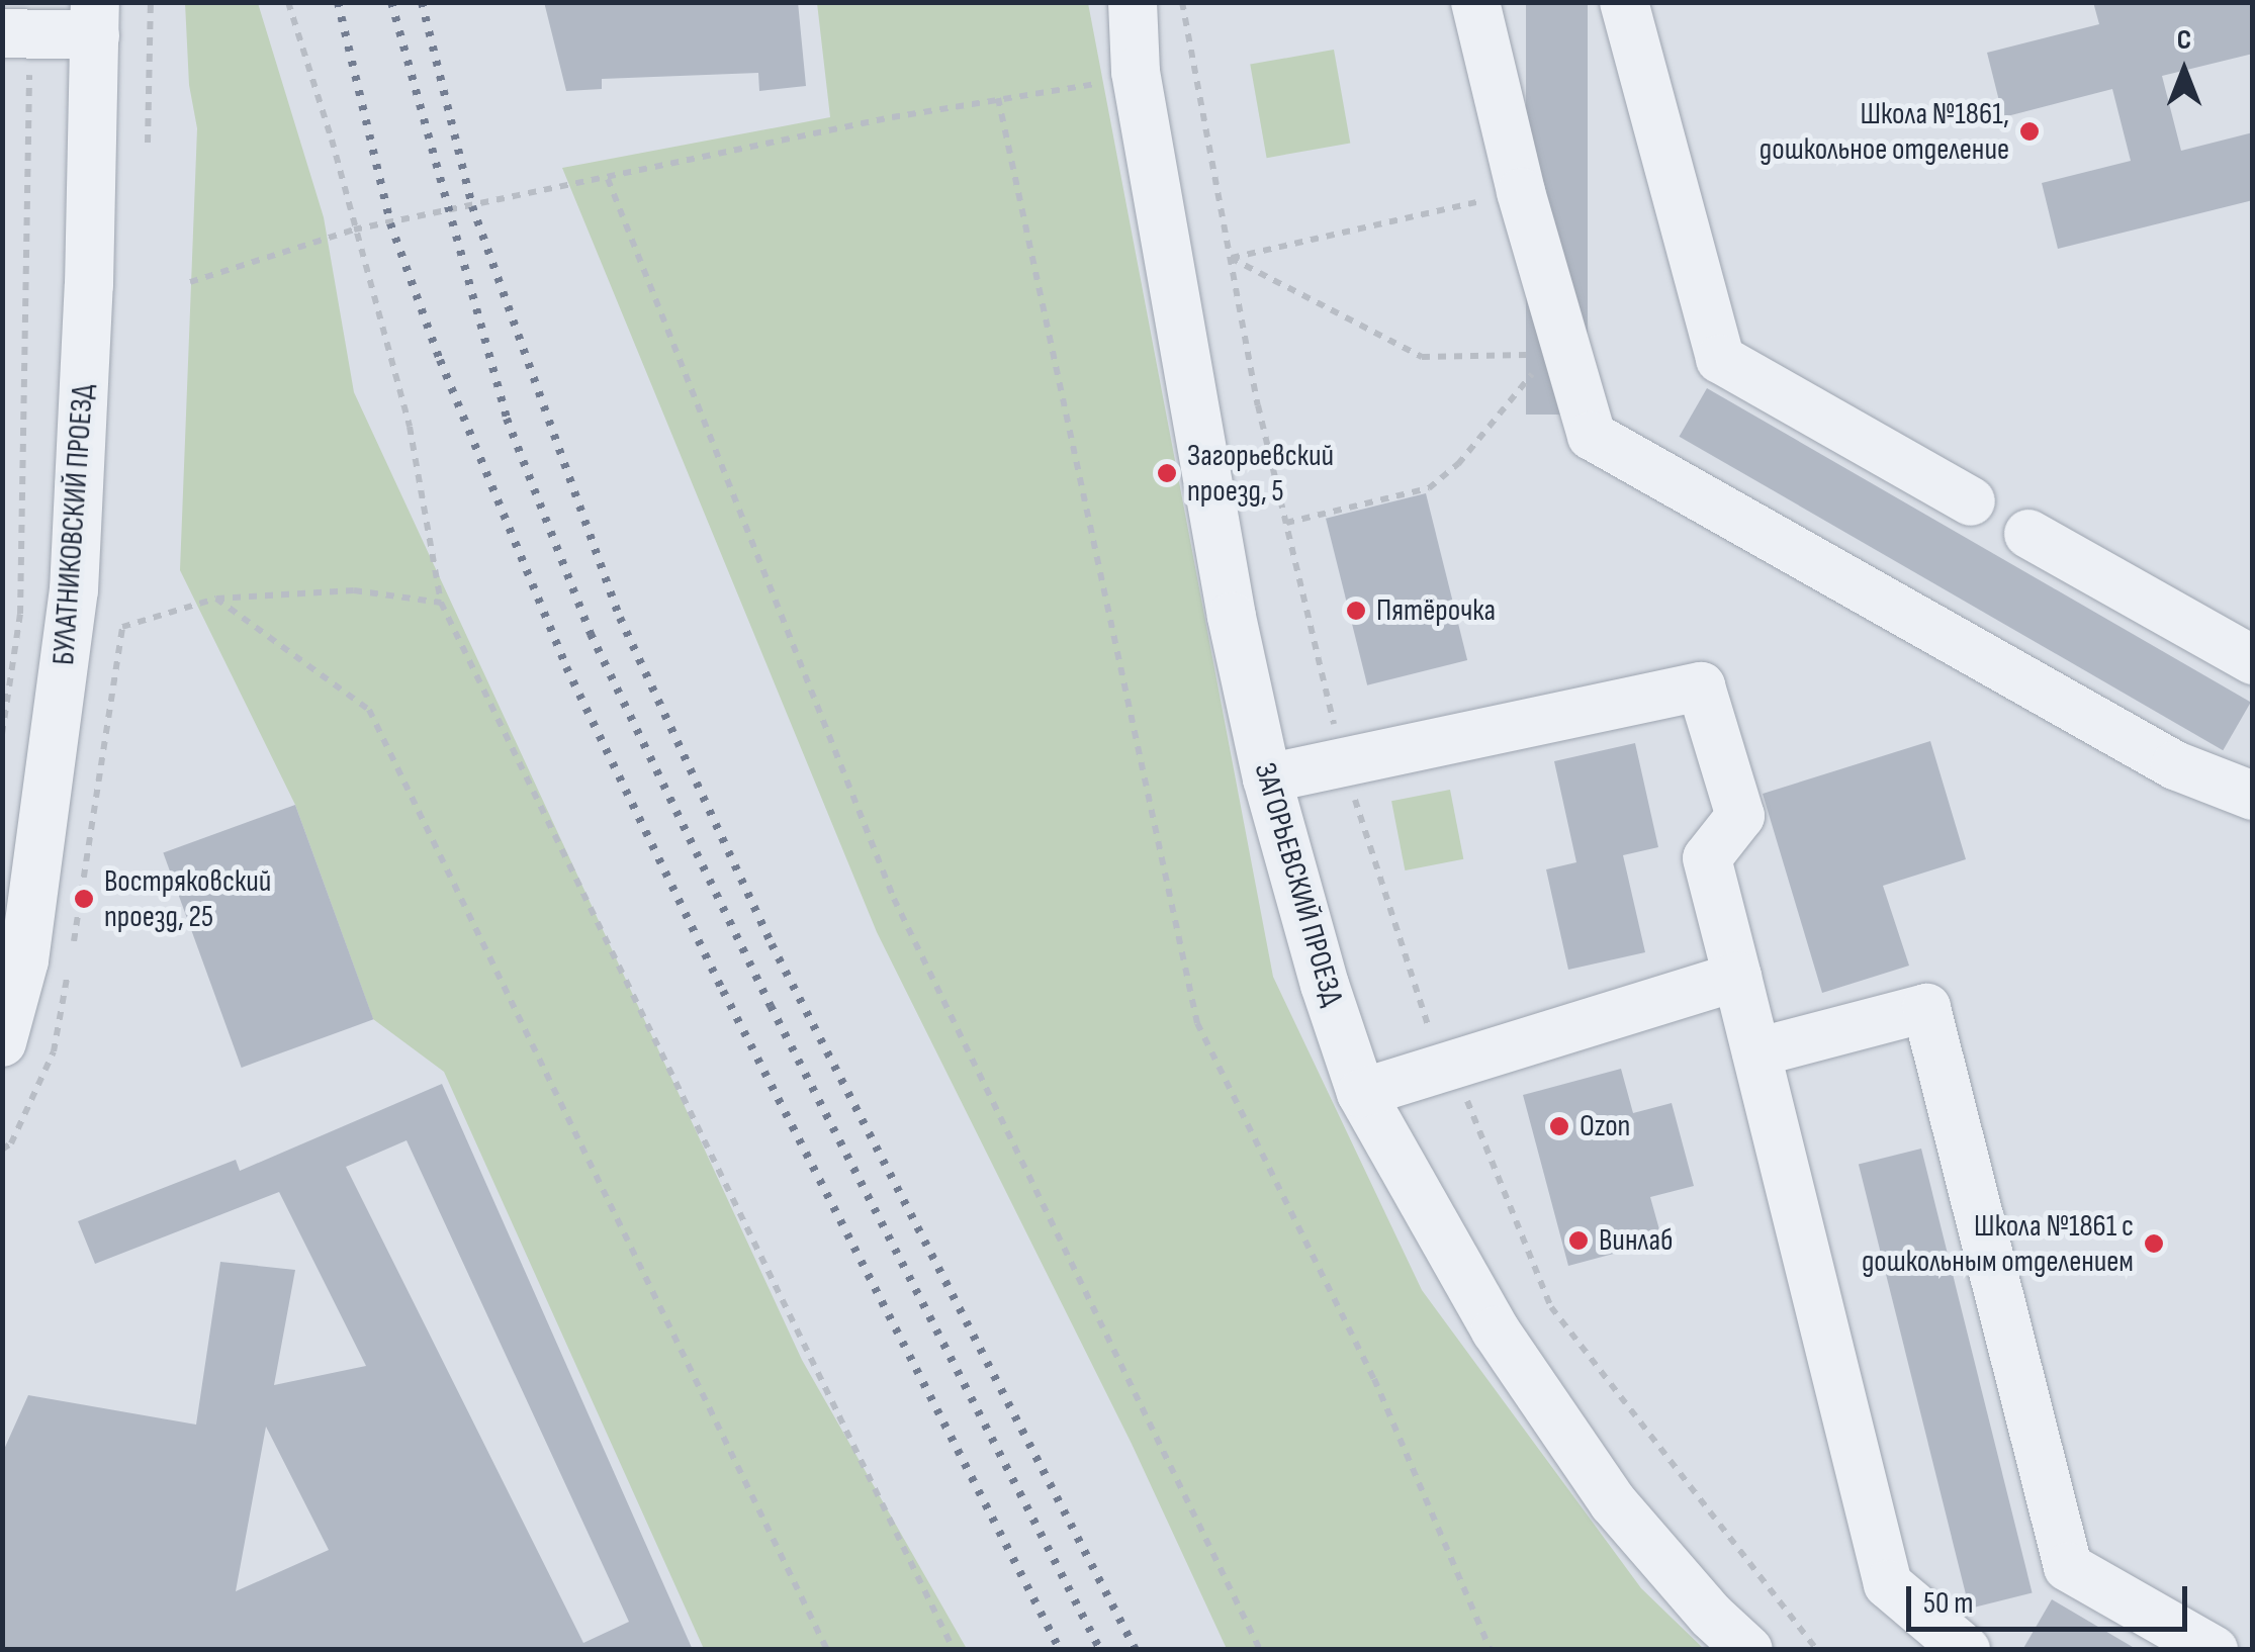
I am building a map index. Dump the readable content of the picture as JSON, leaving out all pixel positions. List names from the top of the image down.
{
  "streets": {
    "street": ["БУЛАТНИКОВСКИЙ ПРОЕЗД", "ЗАГОРЬЕВСКИЙ ПРОЕЗД"]
  },
  "places": [
    "Школа №1861, дошкольное отделение",
    "Загорьевский проезд, 5",
    "Пятёрочка",
    "Востряковский проезд, 25",
    "Ozon",
    "Винлаб",
    "Школа №1861 с дошкольным отделением"
  ],
  "scale_bar": "50 m",
  "north": "top"
}
